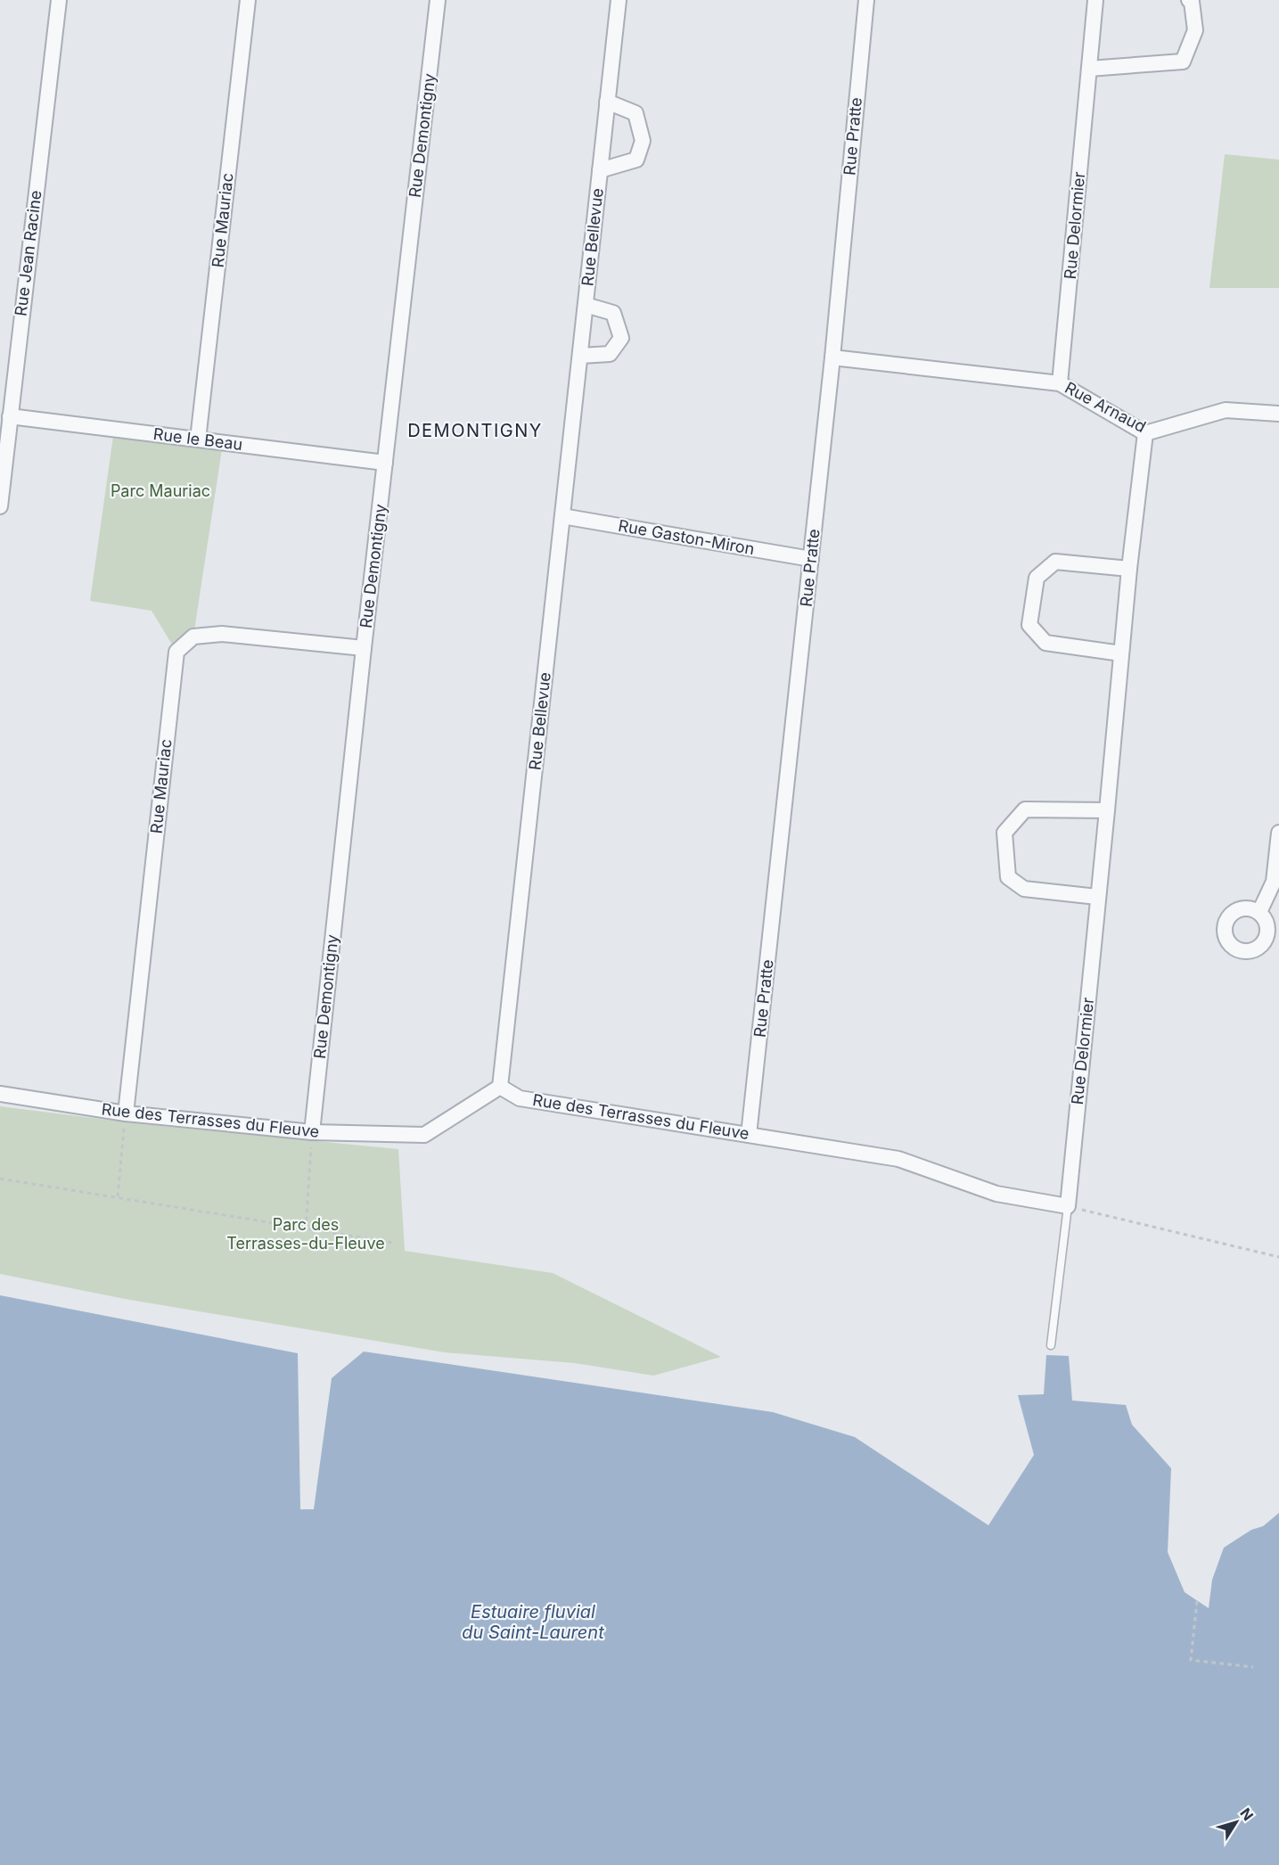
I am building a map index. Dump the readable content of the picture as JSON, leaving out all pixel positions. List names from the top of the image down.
{
  "streets": {
    "street": [
      "Rue Demontigny",
      "Rue Pratte",
      "Rue Mauriac",
      "Rue Delormier",
      "Rue Bellevue",
      "Rue Jean Racine",
      "Rue Arnaud",
      "Rue le Beau",
      "Rue Gaston-Miron",
      "Rue des Terrasses du Fleuve"
    ]
  },
  "crossings": [
    ["Rue Demontigny", "Rue Mauriac"],
    ["Rue Demontigny", "Rue le Beau"],
    ["Rue Demontigny", "Rue des Terrasses du Fleuve"],
    ["Rue Pratte", "Rue Arnaud"],
    ["Rue Pratte", "Rue Gaston-Miron"],
    ["Rue Pratte", "Rue des Terrasses du Fleuve"],
    ["Rue Mauriac", "Rue le Beau"],
    ["Rue Mauriac", "Rue des Terrasses du Fleuve"],
    ["Rue Delormier", "Rue Arnaud"],
    ["Rue Delormier", "Rue des Terrasses du Fleuve"],
    ["Rue Bellevue", "Rue Gaston-Miron"],
    ["Rue Bellevue", "Rue des Terrasses du Fleuve"],
    ["Rue Jean Racine", "Rue le Beau"]
  ],
  "districts": ["DEMONTIGNY"],
  "water": ["Estuaire fluvial du Saint-Laurent"],
  "parks": ["Parc Mauriac", "Parc des Terrasses-du-Fleuve"],
  "north": "top right"
}
